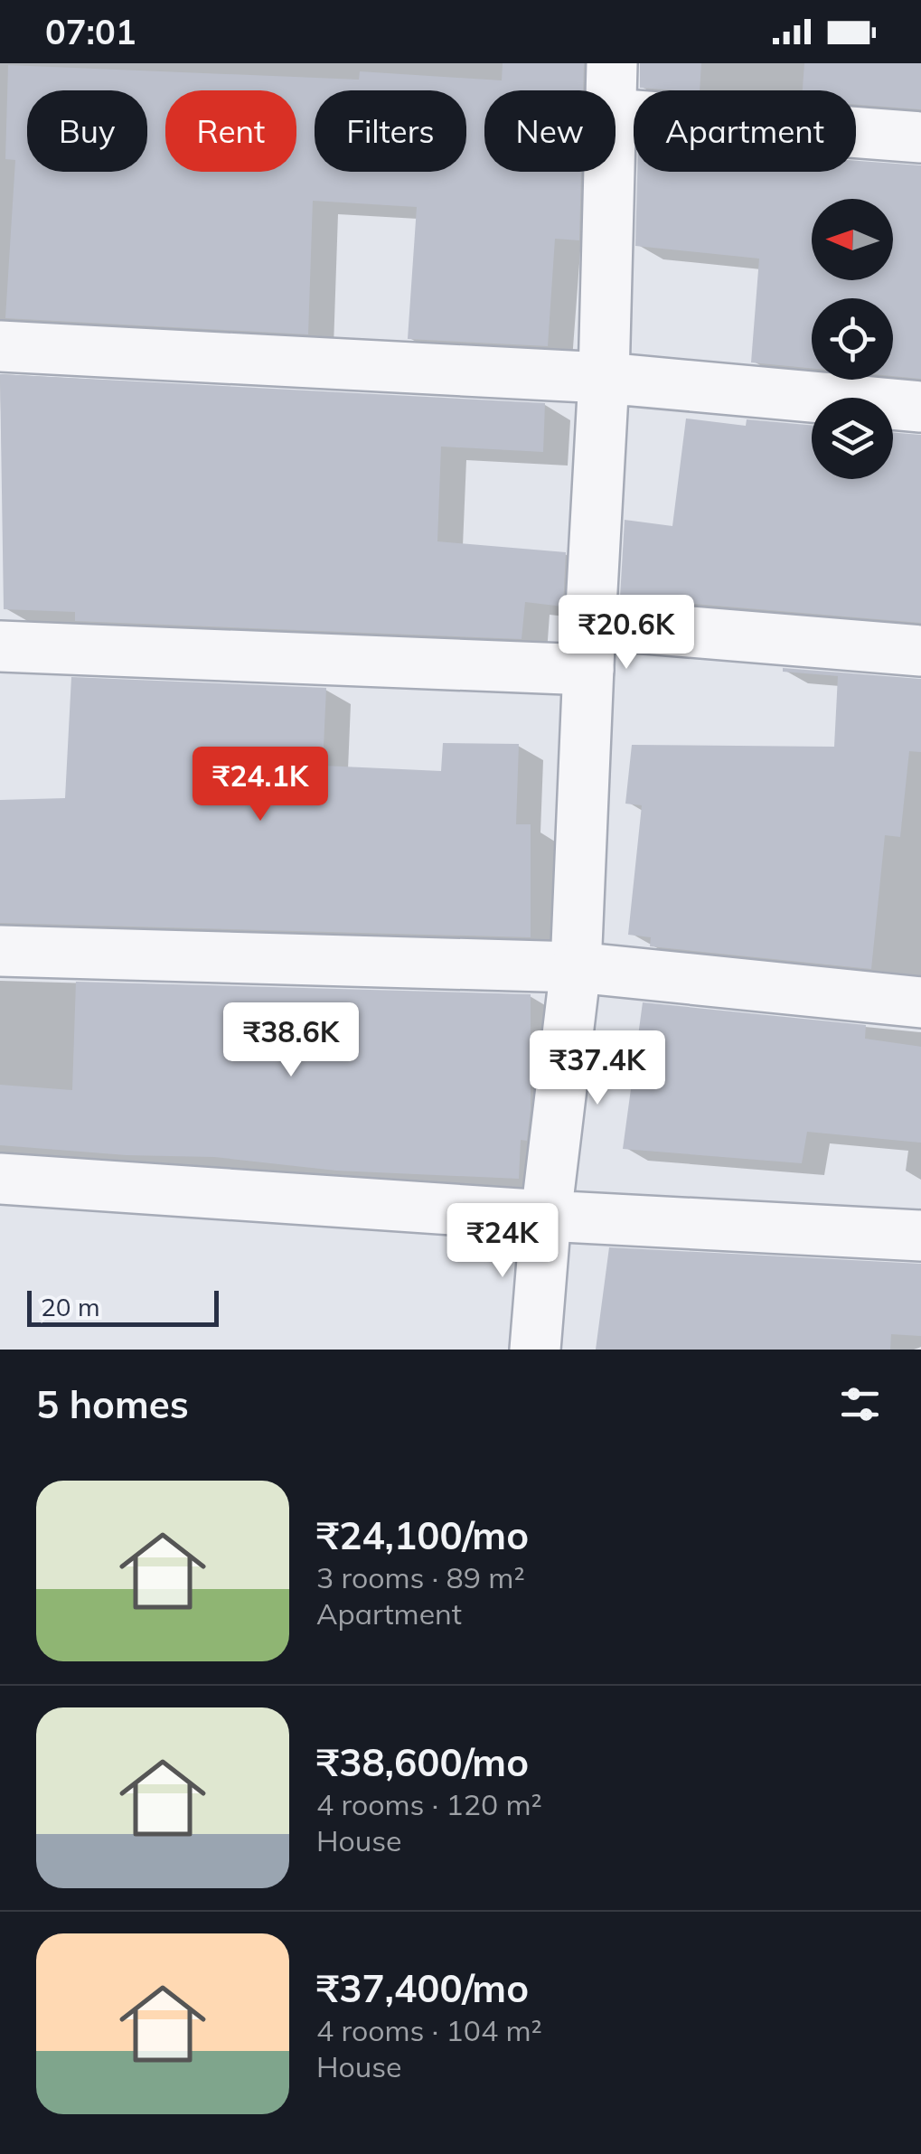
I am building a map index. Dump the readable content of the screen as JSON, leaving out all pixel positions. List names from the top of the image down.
{
  "scale_bar": "20 m",
  "north": "left",
  "page": {
    "status": "07:01",
    "chip": [
      "Buy",
      "Rent",
      "Filters",
      "New",
      "Apartment"
    ],
    "price": [
      "₹20.6K",
      "₹24.1K",
      "₹38.6K",
      "₹37.4K",
      "₹24K"
    ],
    "scale": "20 m",
    "heading": "5 homes",
    "list": [
      {
        "name": "₹24,100/mo",
        "note": "3 rooms · 89 m² · Apartment"
      },
      {
        "name": "₹38,600/mo",
        "note": "4 rooms · 120 m² · House"
      },
      {
        "name": "₹37,400/mo",
        "note": "4 rooms · 104 m² · House"
      }
    ]
  }
}
